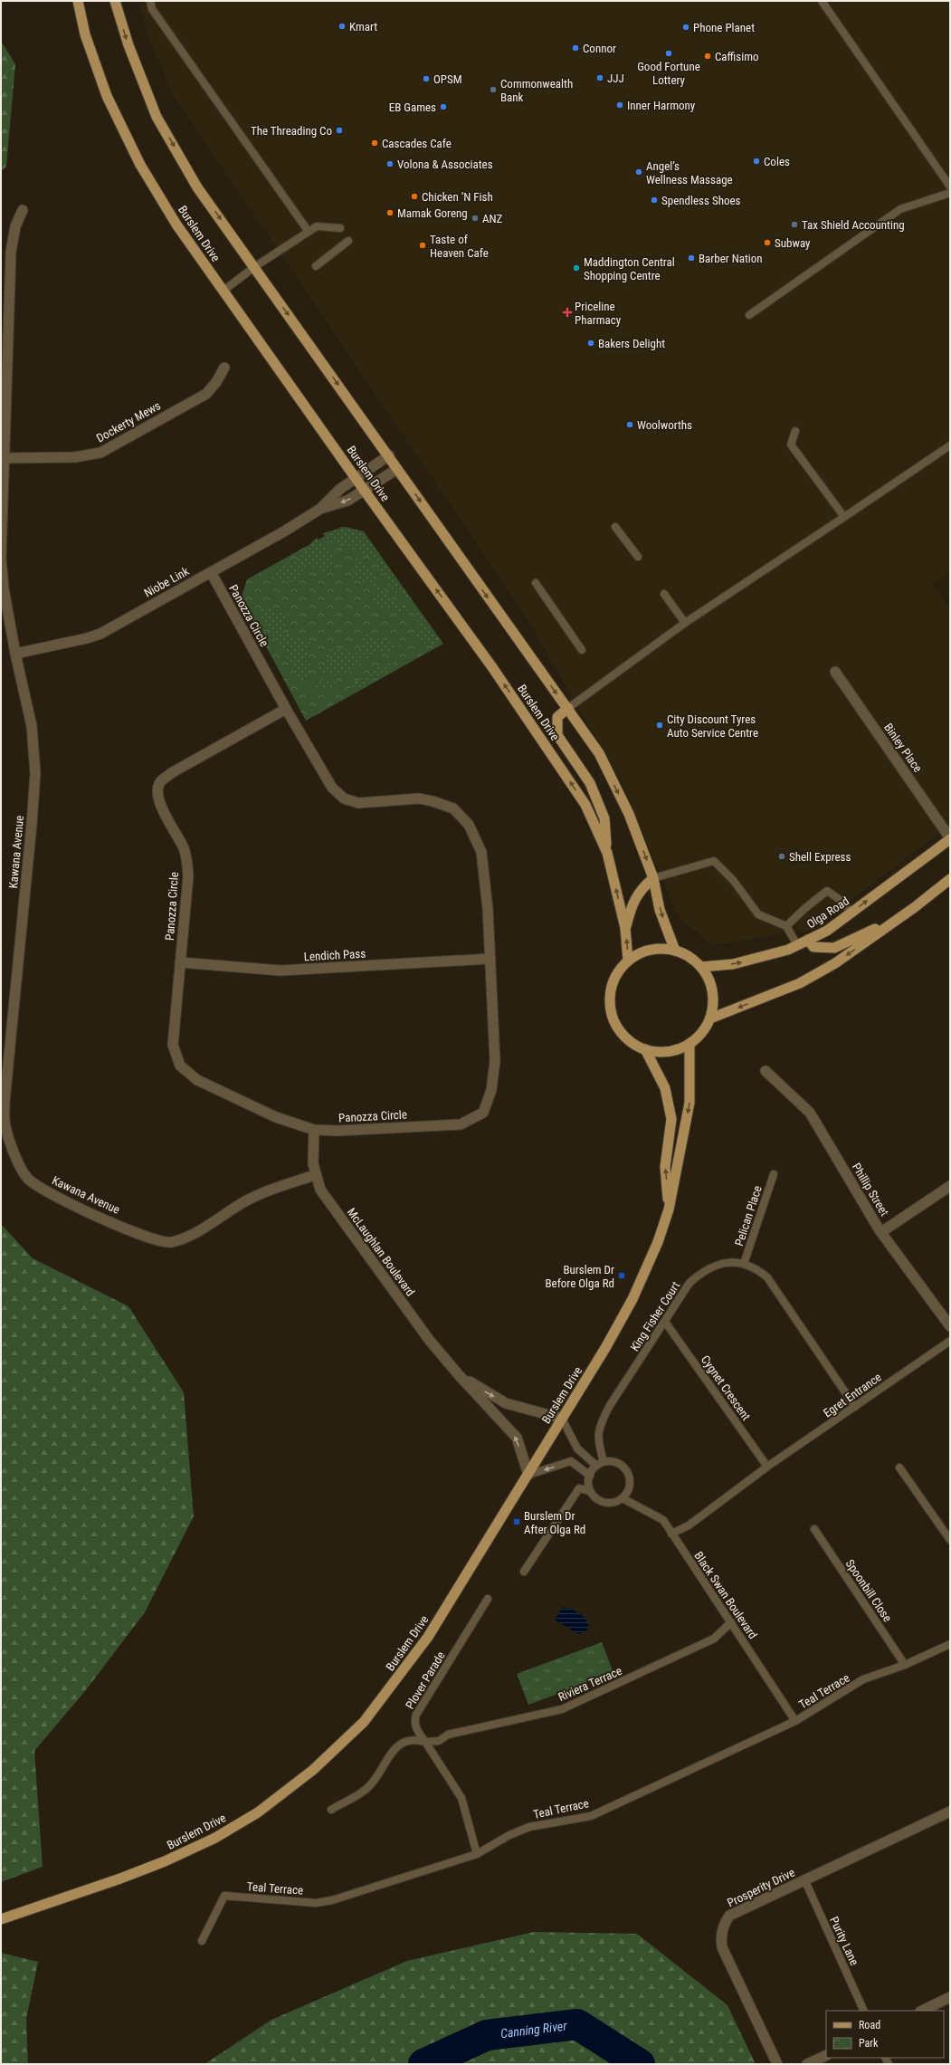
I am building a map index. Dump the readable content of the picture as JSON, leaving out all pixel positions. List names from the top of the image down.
{
  "streets": {
    "main road": ["Burslem Drive", "Olga Road"],
    "street": [
      "Dockerty Mews",
      "Niobe Link",
      "Panozza Circle",
      "Binley Place",
      "Kawana Avenue",
      "Lendich Pass",
      "Phillip Street",
      "McLaughlan Boulevard",
      "Prosperity Drive"
    ],
    "lane": [
      "Pelican Place",
      "King Fisher Court",
      "Cygnet Crescent",
      "Egret Entrance",
      "Spoonbill Close",
      "Black Swan Boulevard",
      "Plover Parade",
      "Riviera Terrace",
      "Teal Terrace",
      "Purity Lane"
    ]
  },
  "crossings": [
    ["Burslem Drive", "Niobe Link"],
    ["Burslem Drive", "Olga Road"],
    ["Burslem Drive", "McLaughlan Boulevard"],
    ["Dockerty Mews", "Kawana Avenue"],
    ["Niobe Link", "Panozza Circle"],
    ["Niobe Link", "Kawana Avenue"],
    ["Panozza Circle", "Lendich Pass"],
    ["Panozza Circle", "McLaughlan Boulevard"],
    ["Binley Place", "Olga Road"],
    ["Kawana Avenue", "McLaughlan Boulevard"],
    ["Pelican Place", "King Fisher Court"],
    ["King Fisher Court", "Cygnet Crescent"],
    ["King Fisher Court", "Egret Entrance"],
    ["King Fisher Court", "Black Swan Boulevard"],
    ["Cygnet Crescent", "Egret Entrance"],
    ["Egret Entrance", "Black Swan Boulevard"],
    ["Spoonbill Close", "Teal Terrace"],
    ["Black Swan Boulevard", "Riviera Terrace"],
    ["Black Swan Boulevard", "Teal Terrace"],
    ["Plover Parade", "Riviera Terrace"],
    ["Plover Parade", "Teal Terrace"],
    ["Prosperity Drive", "Purity Lane"]
  ],
  "water": ["Canning River"],
  "places": {
    "other": [
      "Kmart",
      "Phone Planet",
      "Connor",
      "Good Fortune Lottery",
      "Caffisimo",
      "JJJ",
      "OPSM",
      "Commonwealth Bank",
      "Inner Harmony",
      "EB Games",
      "The Threading Co",
      "Cascades Cafe",
      "Coles",
      "Volona & Associates",
      "Angel’s Wellness Massage",
      "Chicken ‘N Fish",
      "Spendless Shoes",
      "Mamak Goreng",
      "ANZ",
      "Tax Shield Accounting",
      "Subway",
      "Taste of Heaven Cafe",
      "Barber Nation",
      "Maddington Central Shopping Centre",
      "Bakers Delight",
      "Woolworths",
      "City Discount Tyres Auto Service Centre",
      "Shell Express"
    ],
    "health": ["Priceline Pharmacy"],
    "transit": ["Burslem Dr Before Olga Rd", "Burslem Dr After Olga Rd"]
  },
  "legend": ["Road", "Park"]
}
